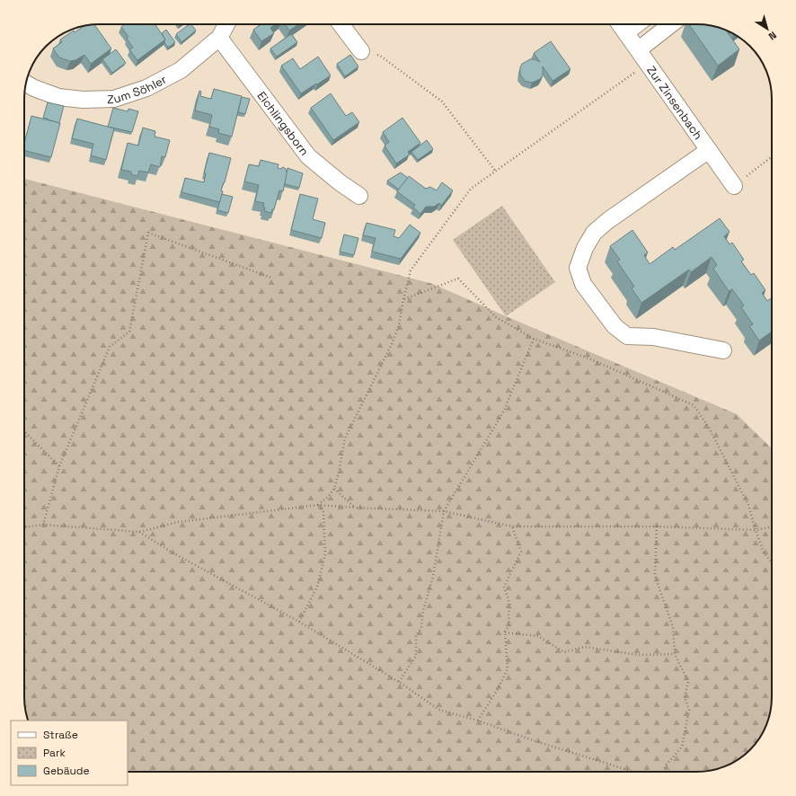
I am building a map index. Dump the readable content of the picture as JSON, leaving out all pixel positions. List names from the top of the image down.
{
  "streets": {
    "street": ["Zum Söhler", "Zur Zinsenbach", "Eichlingsborn"]
  },
  "crossings": [
    ["Zum Söhler", "Eichlingsborn"]
  ],
  "legend": ["Straße", "Park", "Gebäude"],
  "north": "bottom right"
}
